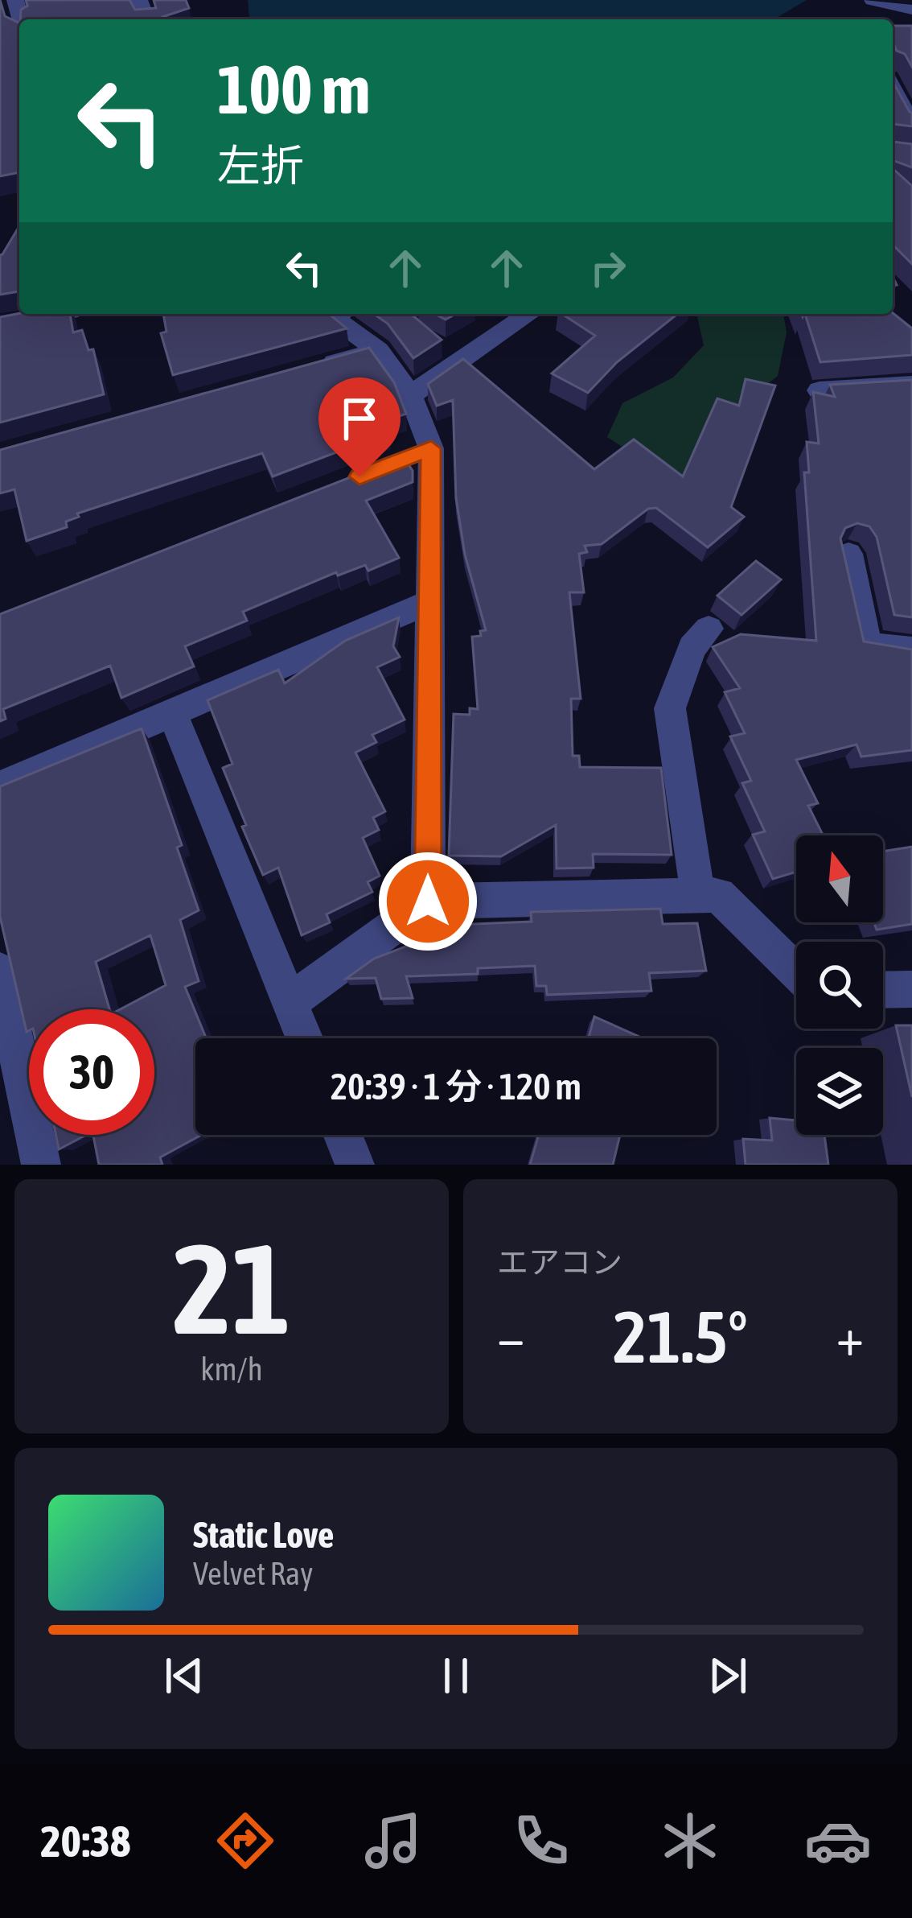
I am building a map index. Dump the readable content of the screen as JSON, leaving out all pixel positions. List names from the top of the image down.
{
  "north": "top",
  "page": {
    "turn": ["100 m", "左折"],
    "limit": "30",
    "trip": "20:39 · 1 分 · 120 m",
    "tile": [
      ["21", "km/h"],
      "エアコン"
    ],
    "heat": ["−", "21.5°", "+"],
    "song": ["Static Love", "Velvet Ray"],
    "tabs": "20:38"
  }
}
